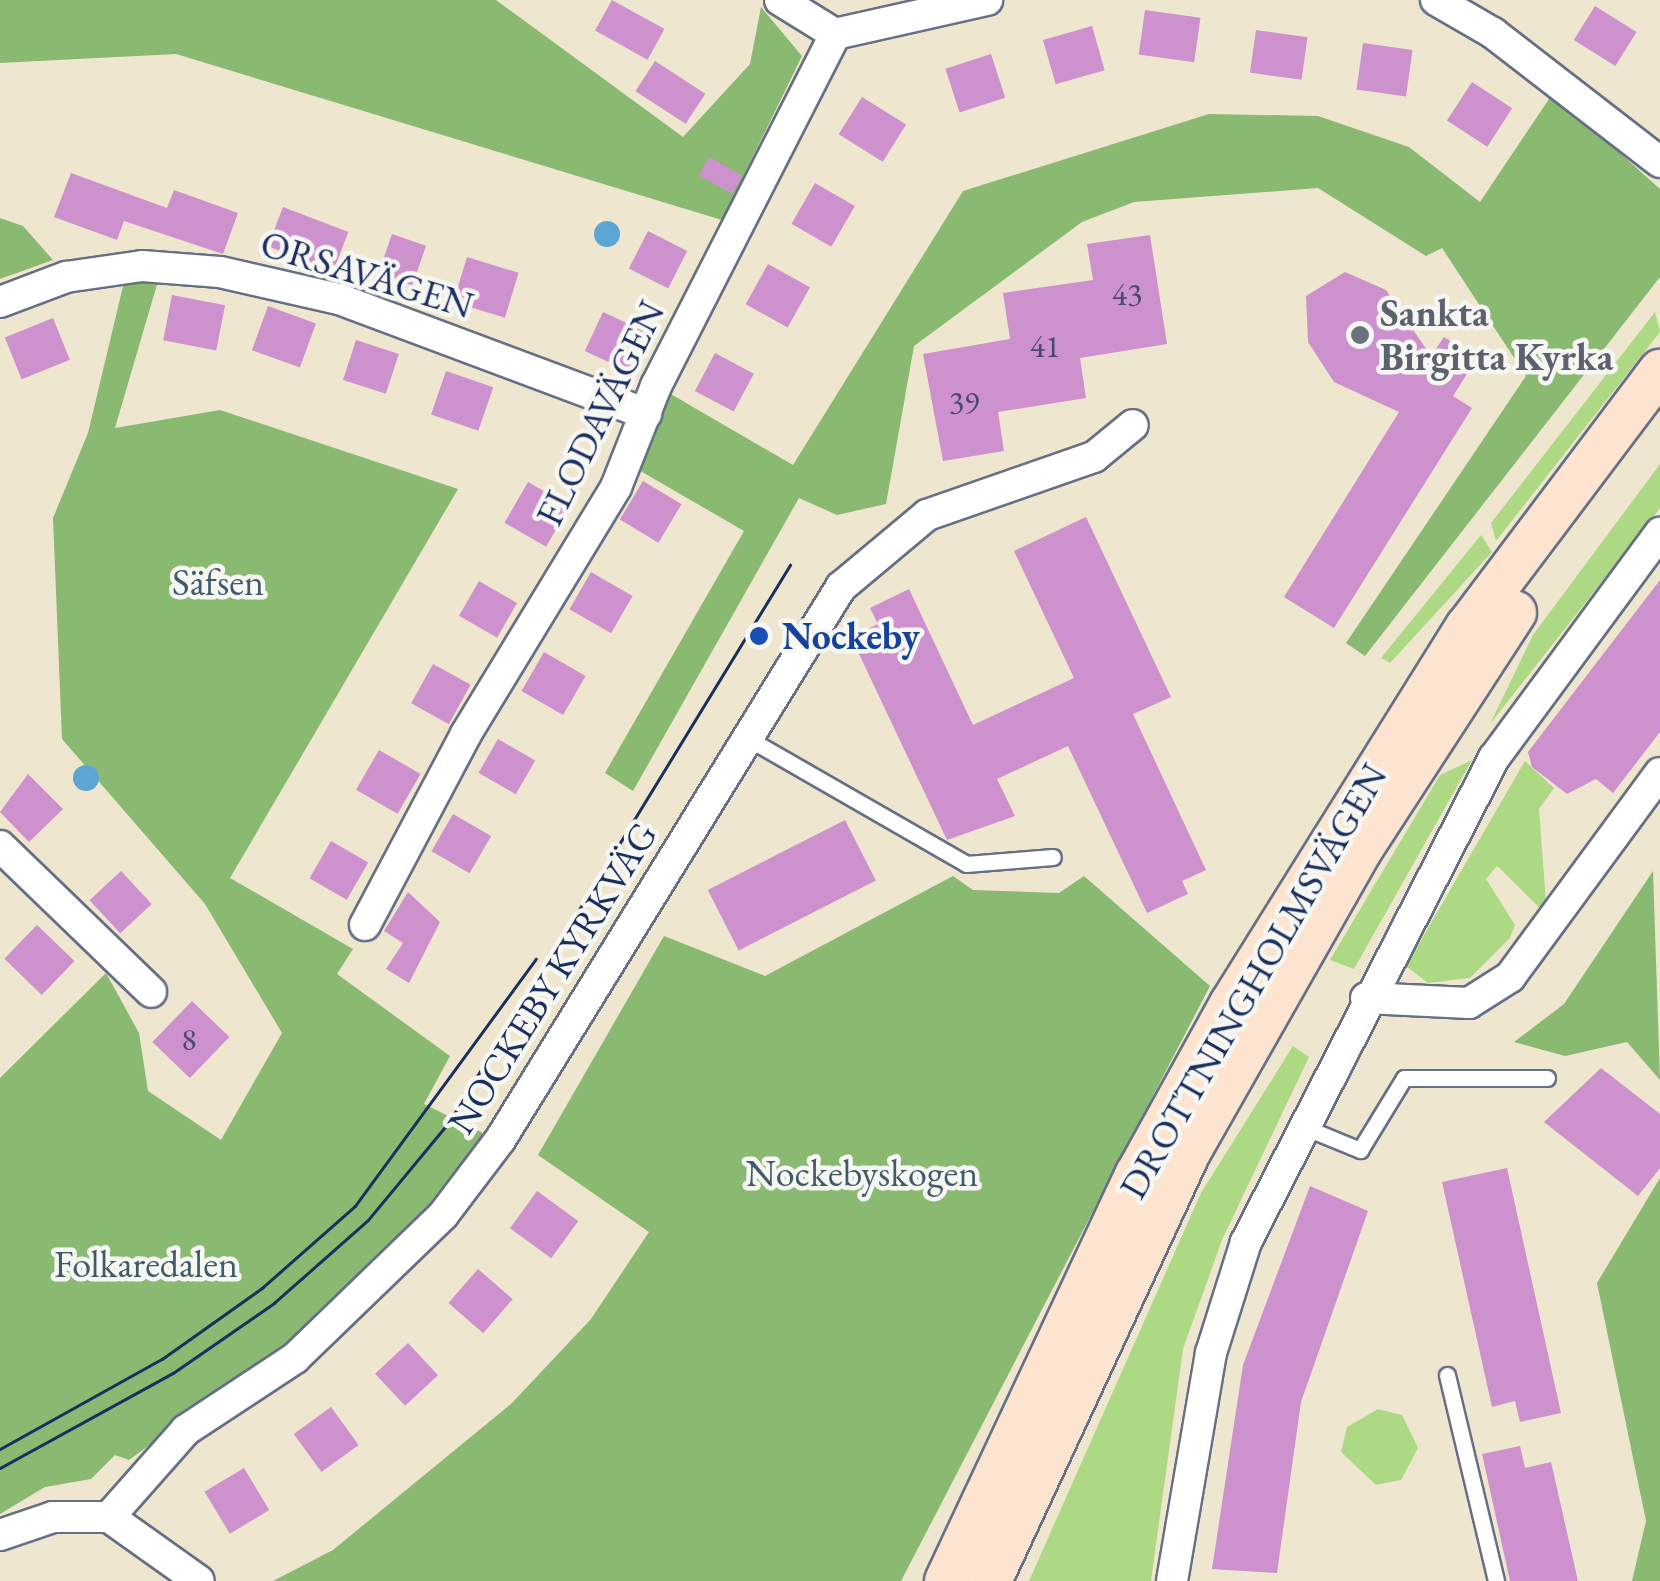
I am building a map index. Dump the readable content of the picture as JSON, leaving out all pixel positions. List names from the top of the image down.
{
  "streets": {
    "main road": ["DROTTNINGHOLMSVÄGEN"],
    "street": ["ORSAVÄGEN", "FLODAVÄGEN", "NOCKEBY KYRKVÄG"]
  },
  "crossings": [
    ["ORSAVÄGEN", "FLODAVÄGEN"]
  ],
  "parks": ["Säfsen", "Nockebyskogen", "Folkaredalen"],
  "places": ["Sankta Birgitta Kyrka", "Nockeby"],
  "house_numbers": [
    "43",
    "41",
    "39",
    "8"
  ]
}
